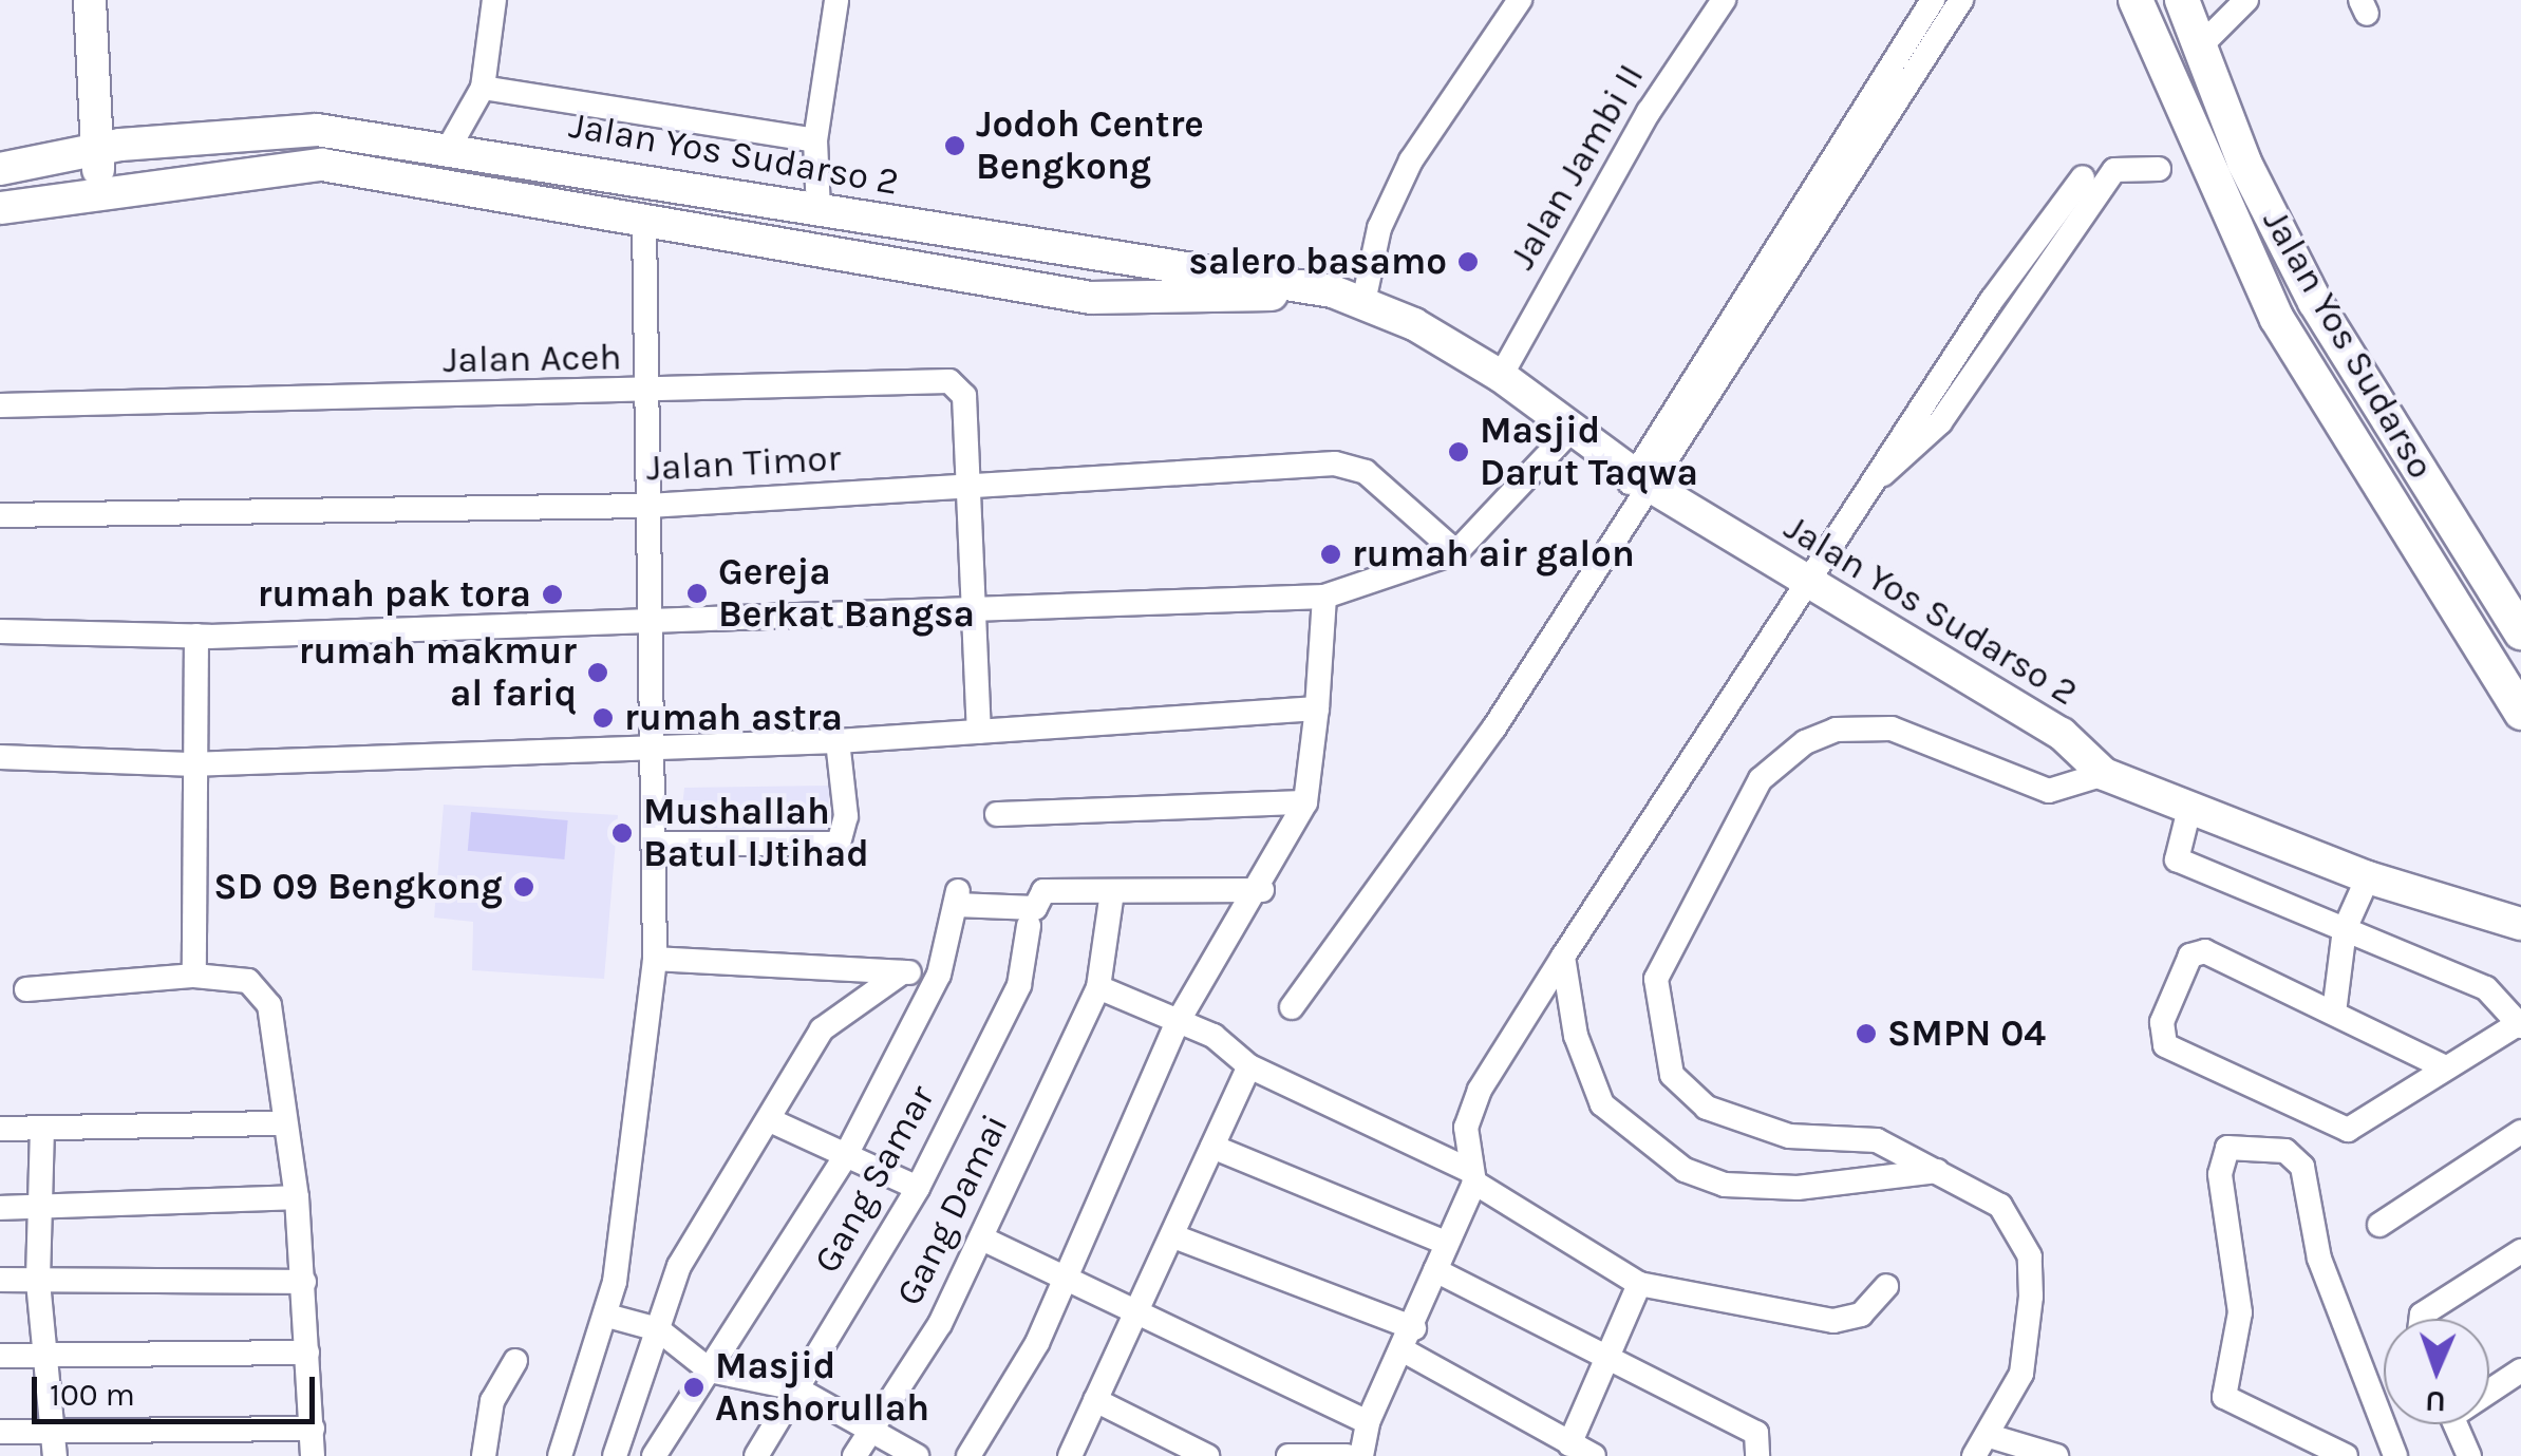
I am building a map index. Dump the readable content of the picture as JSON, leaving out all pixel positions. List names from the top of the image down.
{
  "streets": {
    "main road": ["Jalan Yos Sudarso 2", "Jalan Yos Sudarso"],
    "street": [
      "Jalan Jambi II",
      "Jalan Aceh",
      "Jalan Timor",
      "Gang Samar",
      "Gang Damai"
    ]
  },
  "crossings": [
    ["Jalan Yos Sudarso 2", "Jalan Jambi II"],
    ["Jalan Aceh", "Jalan Timor"]
  ],
  "places": [
    "Jodoh Centre Bengkong",
    "salero basamo",
    "Masjid Darut Taqwa",
    "rumah air galon",
    "Gereja Berkat Bangsa",
    "rumah pak tora",
    "rumah makmur al fariq",
    "rumah astra",
    "Mushallah Batul IJtihad",
    "SD 09 Bengkong",
    "SMPN 04",
    "Masjid Anshorullah"
  ],
  "scale_bar": "100 m",
  "north": "bottom"
}
